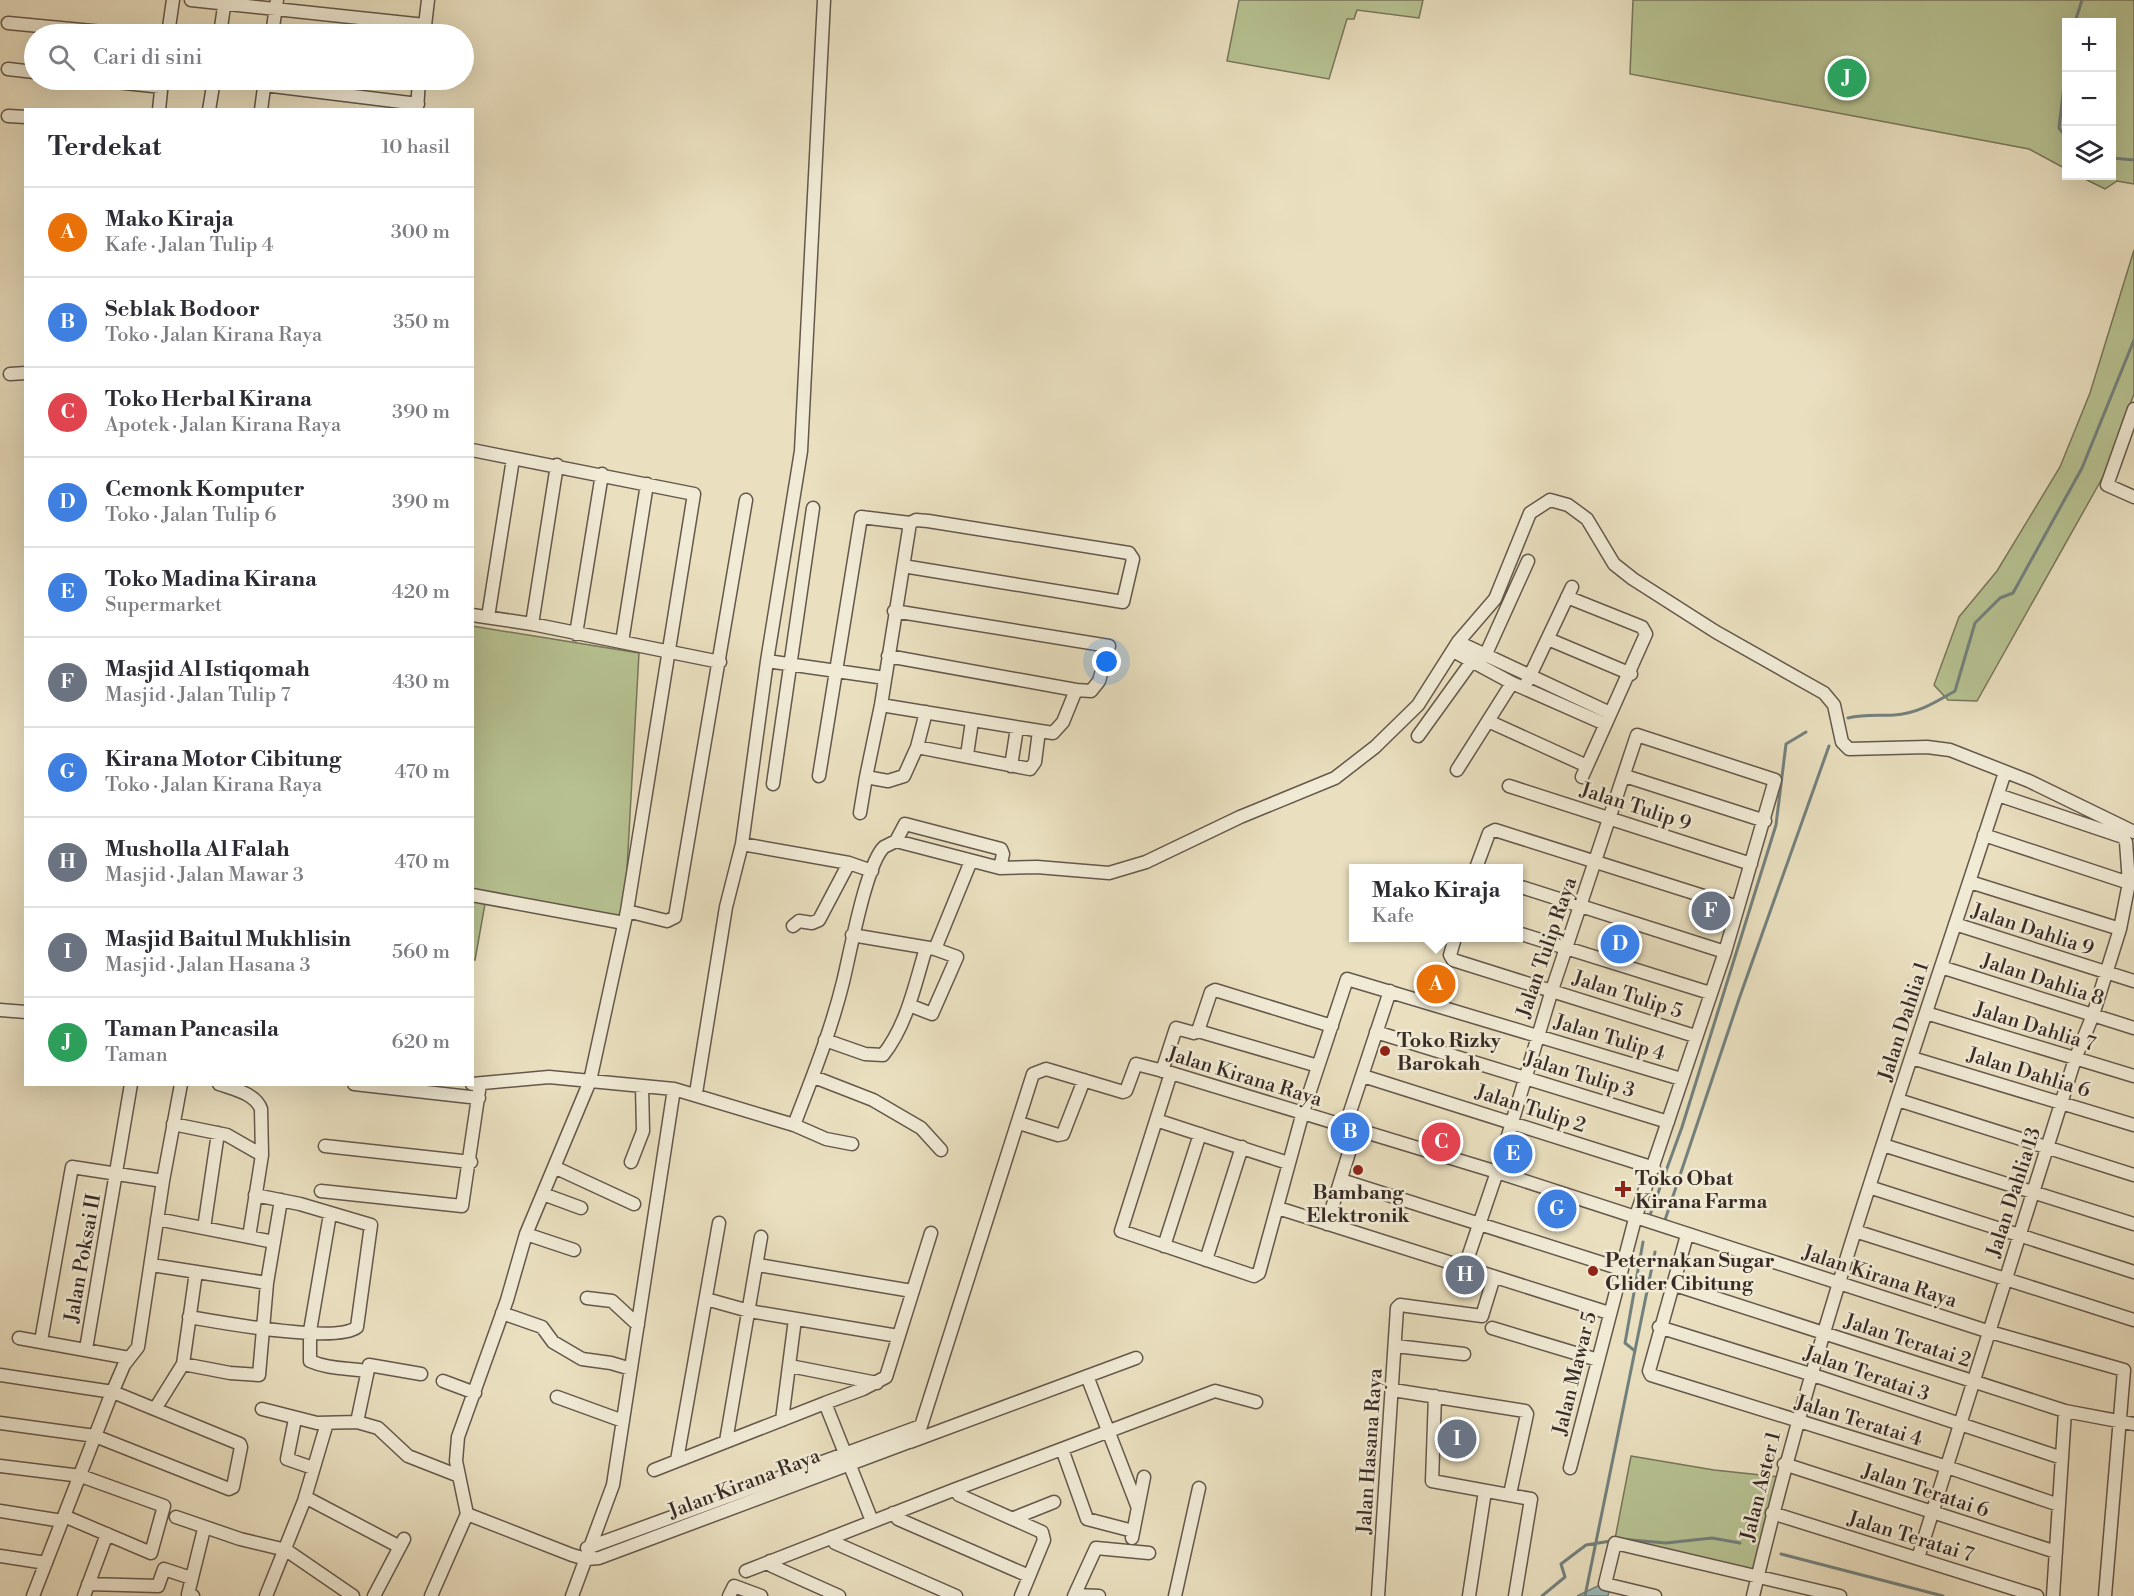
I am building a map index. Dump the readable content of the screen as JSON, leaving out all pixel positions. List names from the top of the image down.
{
  "streets": {
    "street": [
      "Jalan Tulip 9",
      "Jalan Dahlia 9",
      "Jalan Tulip Raya",
      "Jalan Dahlia 8",
      "Jalan Tulip 5",
      "Jalan Dahlia 1",
      "Jalan Dahlia 7",
      "Jalan Tulip 4",
      "Jalan Dahlia 6",
      "Jalan Tulip 3",
      "Jalan Kirana Raya",
      "Jalan Tulip 2",
      "Jalan Dahlia 13",
      "Jalan Poksai II",
      "Jalan Teratai 2",
      "Jalan Mawar 5",
      "Jalan Teratai 3",
      "Jalan Teratai 4",
      "Jalan Hasana Raya",
      "Jalan Aster 1",
      "Jalan Teratai 6",
      "Jalan Teratai 7"
    ]
  },
  "crossings": [
    ["Jalan Tulip 9", "Jalan Tulip Raya"],
    ["Jalan Tulip 9", "Jalan Mawar 5"],
    ["Jalan Dahlia 9", "Jalan Dahlia 1"],
    ["Jalan Dahlia 9", "Jalan Dahlia 13"],
    ["Jalan Tulip Raya", "Jalan Tulip 5"],
    ["Jalan Tulip Raya", "Jalan Tulip 4"],
    ["Jalan Tulip Raya", "Jalan Tulip 3"],
    ["Jalan Tulip Raya", "Jalan Kirana Raya"],
    ["Jalan Tulip Raya", "Jalan Tulip 2"],
    ["Jalan Tulip Raya", "Jalan Mawar 5"],
    ["Jalan Dahlia 8", "Jalan Dahlia 1"],
    ["Jalan Dahlia 8", "Jalan Dahlia 13"],
    ["Jalan Tulip 5", "Jalan Mawar 5"],
    ["Jalan Dahlia 1", "Jalan Dahlia 7"],
    ["Jalan Dahlia 1", "Jalan Dahlia 6"],
    ["Jalan Dahlia 1", "Jalan Kirana Raya"],
    ["Jalan Dahlia 1", "Jalan Aster 1"],
    ["Jalan Dahlia 7", "Jalan Dahlia 13"],
    ["Jalan Tulip 4", "Jalan Mawar 5"],
    ["Jalan Dahlia 6", "Jalan Dahlia 13"],
    ["Jalan Tulip 3", "Jalan Mawar 5"],
    ["Jalan Kirana Raya", "Jalan Dahlia 13"],
    ["Jalan Kirana Raya", "Jalan Mawar 5"],
    ["Jalan Kirana Raya", "Jalan Aster 1"],
    ["Jalan Tulip 2", "Jalan Mawar 5"],
    ["Jalan Dahlia 13", "Jalan Teratai 2"],
    ["Jalan Dahlia 13", "Jalan Teratai 3"],
    ["Jalan Dahlia 13", "Jalan Teratai 4"],
    ["Jalan Dahlia 13", "Jalan Teratai 6"],
    ["Jalan Dahlia 13", "Jalan Teratai 7"],
    ["Jalan Teratai 2", "Jalan Aster 1"],
    ["Jalan Teratai 3", "Jalan Teratai 4"],
    ["Jalan Teratai 3", "Jalan Aster 1"],
    ["Jalan Teratai 4", "Jalan Aster 1"],
    ["Jalan Aster 1", "Jalan Teratai 6"],
    ["Jalan Aster 1", "Jalan Teratai 7"]
  ],
  "places": {
    "other": ["Toko Rizky Barokah", "Bambang Elektronik", "Peternakan Sugar Glider Cibitung"],
    "health": ["Toko Obat Kirana Farma"]
  },
  "page": {
    "map_buttons": ["+", "−"],
    "search": "Cari di sini",
    "pins": [
      "J",
      "F",
      "D",
      "A",
      "B",
      "C",
      "E",
      "G",
      "H",
      "I"
    ],
    "heading": ["Terdekat", "10 hasil"],
    "list": [
      {
        "mark": "A",
        "name": "Mako Kiraja",
        "note": "Kafe · Jalan Tulip 4",
        "value": "300 m"
      },
      {
        "mark": "B",
        "name": "Seblak Bodoor",
        "note": "Toko · Jalan Kirana Raya",
        "value": "350 m"
      },
      {
        "mark": "C",
        "name": "Toko Herbal Kirana",
        "note": "Apotek · Jalan Kirana Raya",
        "value": "390 m"
      },
      {
        "mark": "D",
        "name": "Cemonk Komputer",
        "note": "Toko · Jalan Tulip 6",
        "value": "390 m"
      },
      {
        "mark": "E",
        "name": "Toko Madina Kirana",
        "note": "Supermarket",
        "value": "420 m"
      },
      {
        "mark": "F",
        "name": "Masjid Al Istiqomah",
        "note": "Masjid · Jalan Tulip 7",
        "value": "430 m"
      },
      {
        "mark": "G",
        "name": "Kirana Motor Cibitung",
        "note": "Toko · Jalan Kirana Raya",
        "value": "470 m"
      },
      {
        "mark": "H",
        "name": "Musholla Al Falah",
        "note": "Masjid · Jalan Mawar 3",
        "value": "470 m"
      },
      {
        "mark": "I",
        "name": "Masjid Baitul Mukhlisin",
        "note": "Masjid · Jalan Hasana 3",
        "value": "560 m"
      },
      {
        "mark": "J",
        "name": "Taman Pancasila",
        "note": "Taman",
        "value": "620 m"
      }
    ],
    "popup": ["Mako Kiraja", "Kafe"]
  }
}
